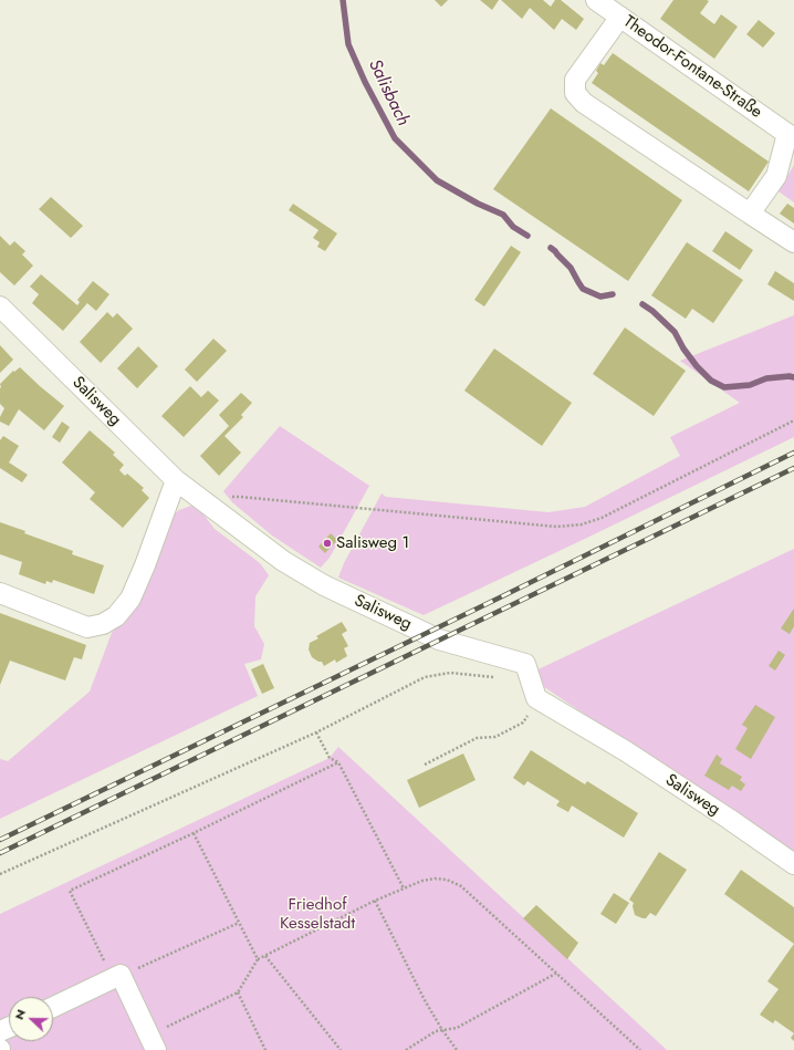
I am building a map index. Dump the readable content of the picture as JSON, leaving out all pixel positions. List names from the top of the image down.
{
  "streets": {
    "street": ["Theodor-Fontane-Straße", "Salisweg"]
  },
  "water": ["Salisbach"],
  "parks": ["Friedhof Kesselstadt"],
  "places": ["Salisweg 1"],
  "north": "left"
}
